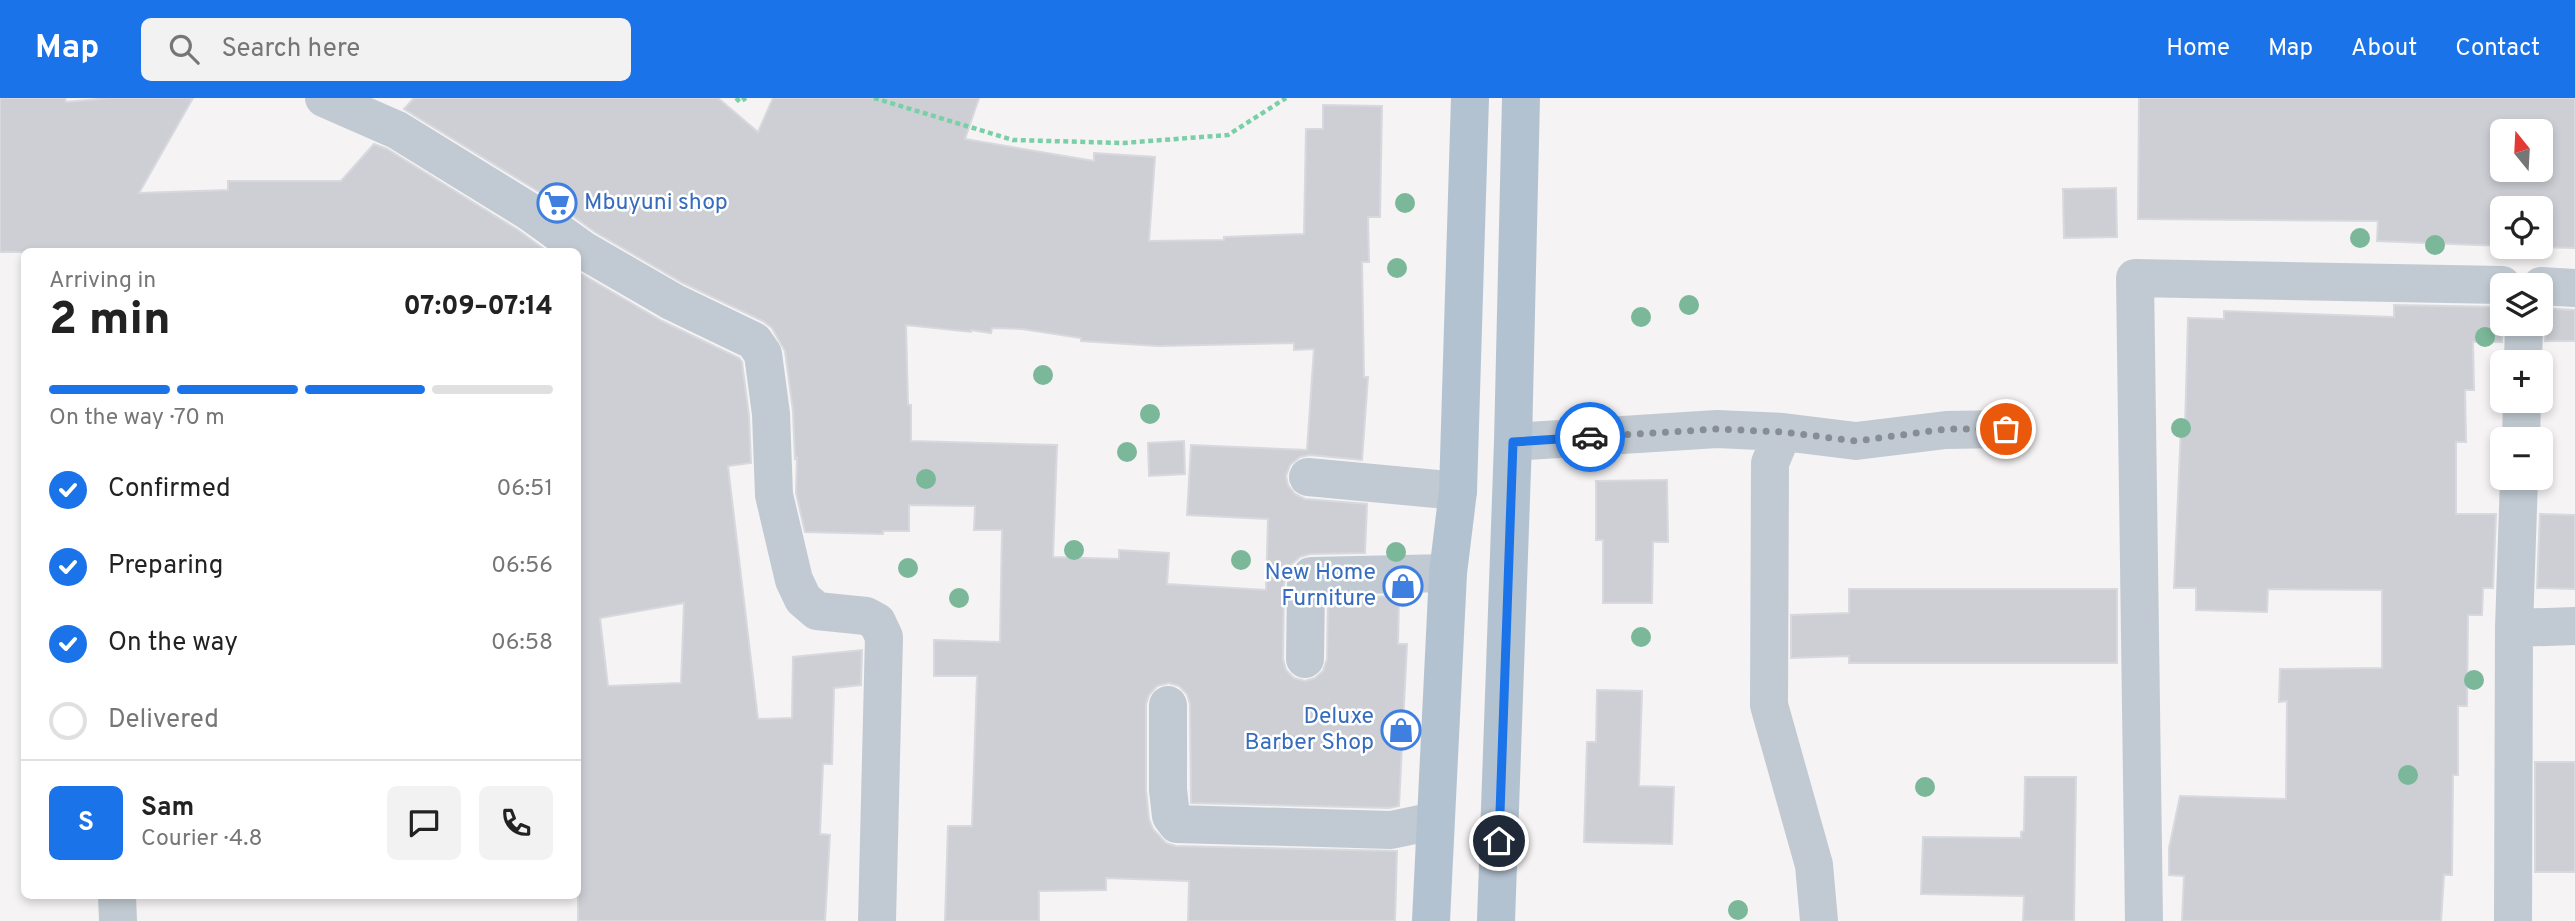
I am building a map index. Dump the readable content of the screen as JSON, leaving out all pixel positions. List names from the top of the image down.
{
  "places": {
    "supermarket": ["Mbuyuni shop"],
    "shop": ["New Home Furniture", "Deluxe Barber Shop"]
  },
  "north": "top",
  "page": {
    "header": "Map",
    "search": "Search here",
    "nav": [
      "Home",
      "Map",
      "About",
      "Contact"
    ],
    "map_buttons": ["+", "−"],
    "heading": ["2 min", "Arriving in", "07:09–07:14"],
    "panel": ["Sam", "Courier · 4.8"],
    "bar": "On the way · 70 m",
    "list": [
      ["Confirmed", "06:51"],
      ["Preparing", "06:56"],
      ["On the way", "06:58"],
      "Delivered"
    ],
    "round": "S"
  }
}
